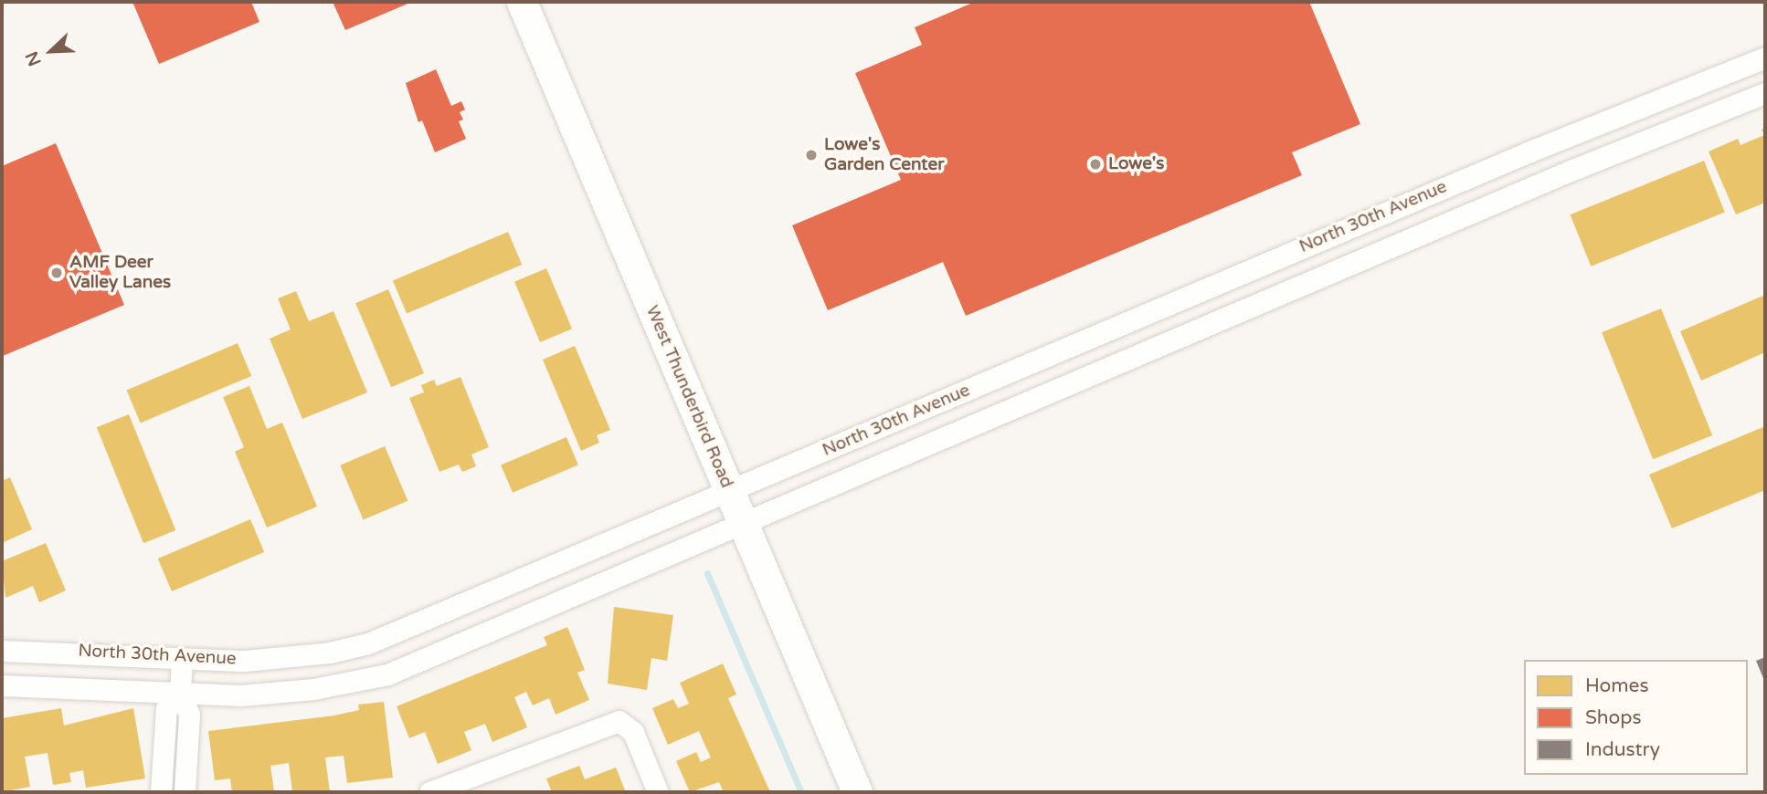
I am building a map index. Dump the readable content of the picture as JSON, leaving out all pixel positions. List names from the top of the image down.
{
  "streets": {
    "main road": ["West Thunderbird Road"],
    "street": ["North 30th Avenue"]
  },
  "crossings": [
    ["North 30th Avenue", "West Thunderbird Road"]
  ],
  "places": ["Lowe's Garden Center", "Lowe's", "AMF Deer Valley Lanes"],
  "legend": ["Homes", "Shops", "Industry"],
  "north": "bottom left"
}
